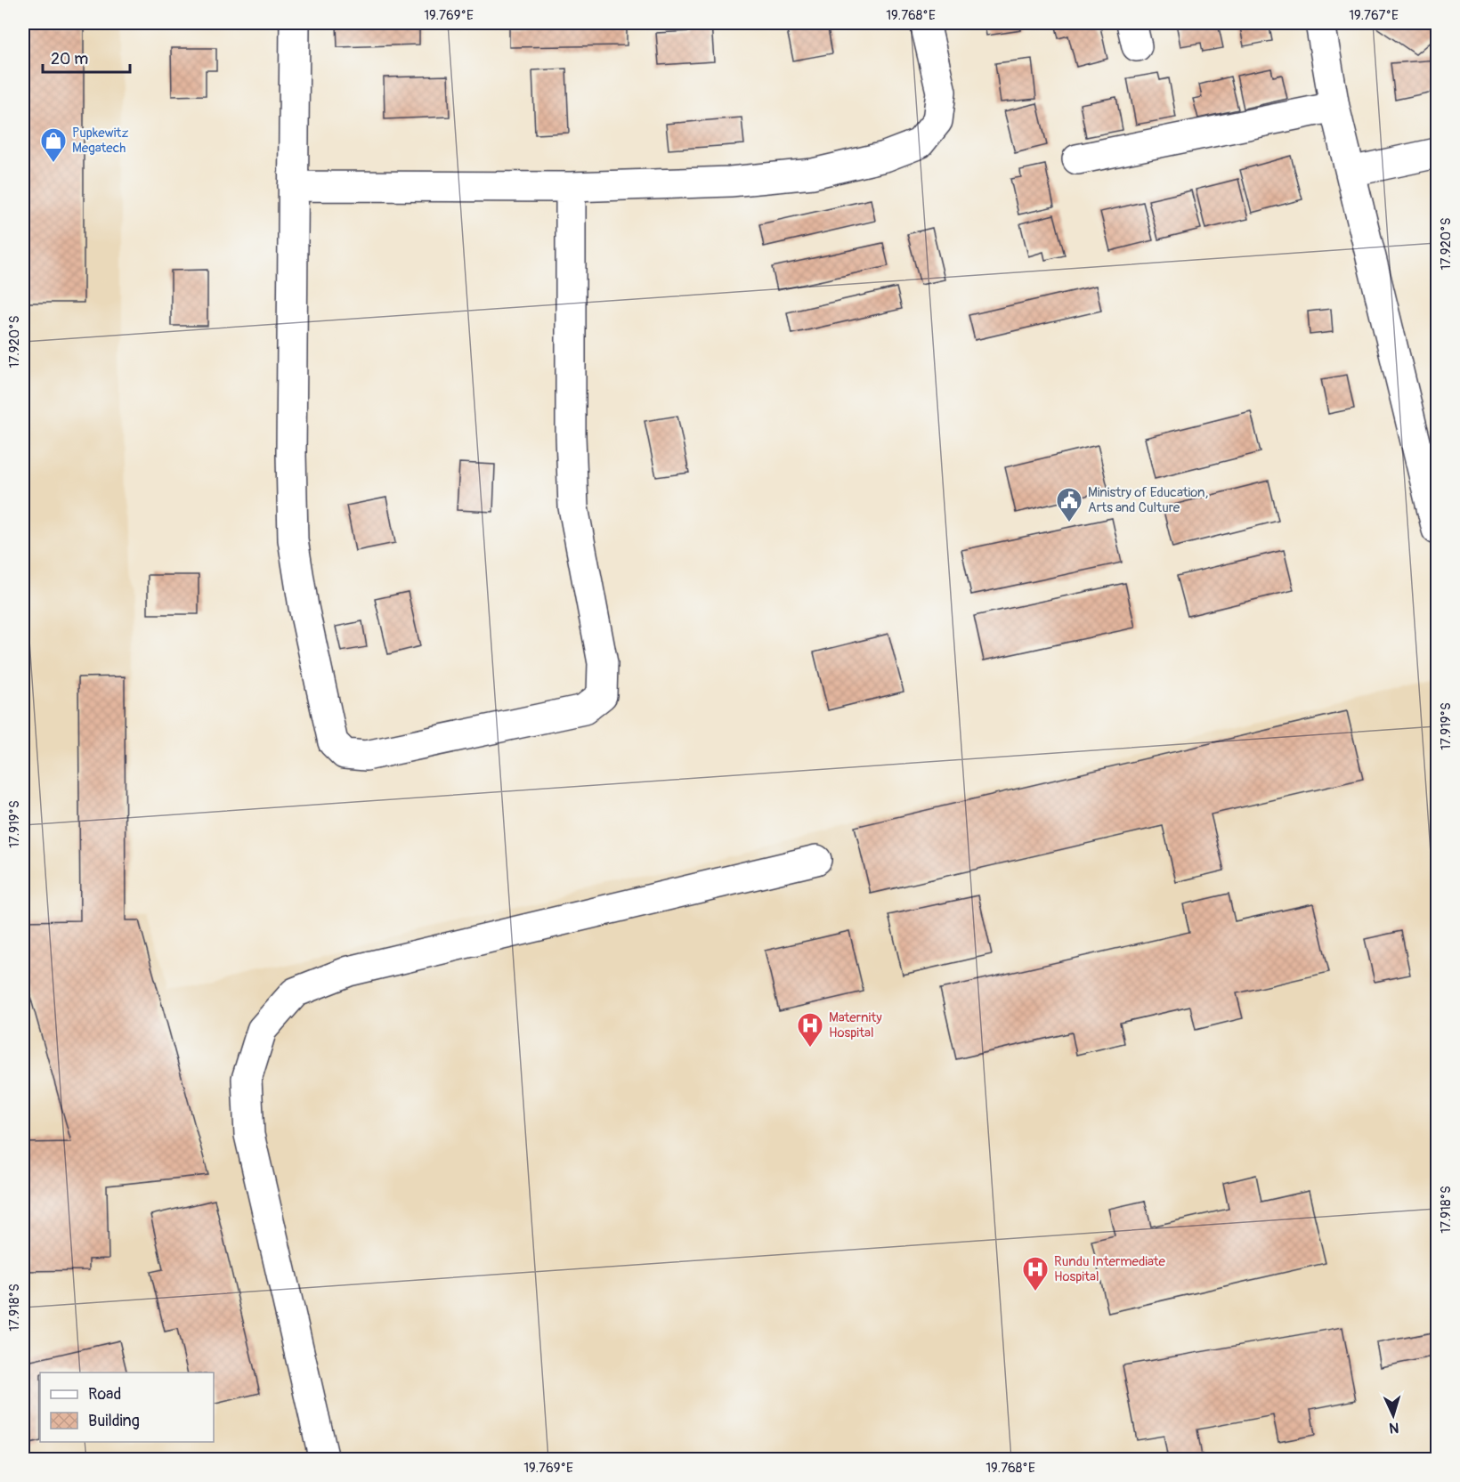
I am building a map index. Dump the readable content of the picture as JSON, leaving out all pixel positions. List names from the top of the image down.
{
  "places": {
    "shop": ["Pupkewitz Megatech"],
    "public building": ["Ministry of Education, Arts and Culture"],
    "hospital": ["Maternity Hospital", "Rundu Intermediate Hospital"]
  },
  "legend": ["Road", "Building"],
  "scale_bar": "20 m",
  "north": "bottom",
  "coordinates": [
    "19.769°E",
    "19.768°E",
    "19.767°E",
    "17.920°S",
    "17.919°S",
    "17.918°S"
  ]
}
